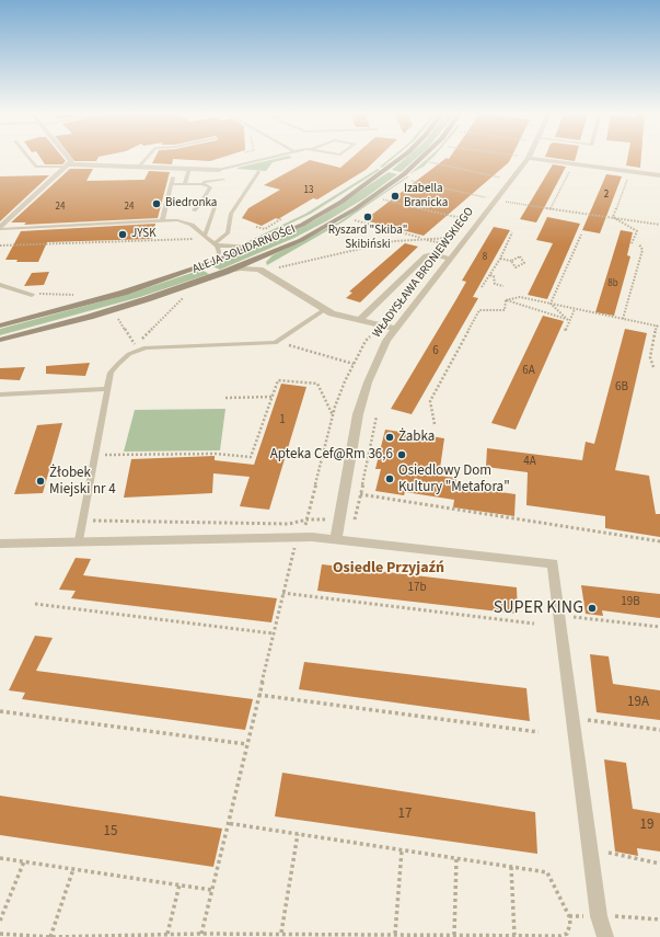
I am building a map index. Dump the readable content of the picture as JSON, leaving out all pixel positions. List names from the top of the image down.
{
  "streets": {
    "main road": ["ALEJA SOLIDARNOŚCI"],
    "street": ["WŁADYSŁAWA BRONIEWSKIEGO"]
  },
  "districts": ["Osiedle Przyjaźń"],
  "places": [
    "Izabella Branicka",
    "Biedronka",
    "Ryszard \"Skiba\" Skibiński",
    "JYSK",
    "Żabka",
    "Apteka Cef@Rm 36,6",
    "Osiedlowy Dom Kultury \"Metafora\"",
    "Żłobek Miejski nr 4",
    "SUPER KING"
  ],
  "house_numbers": [
    "13",
    "2",
    "24",
    "24",
    "8",
    "8b",
    "6",
    "6A",
    "6B",
    "1",
    "4A",
    "17b",
    "19B",
    "19A",
    "17",
    "19",
    "15"
  ]
}
